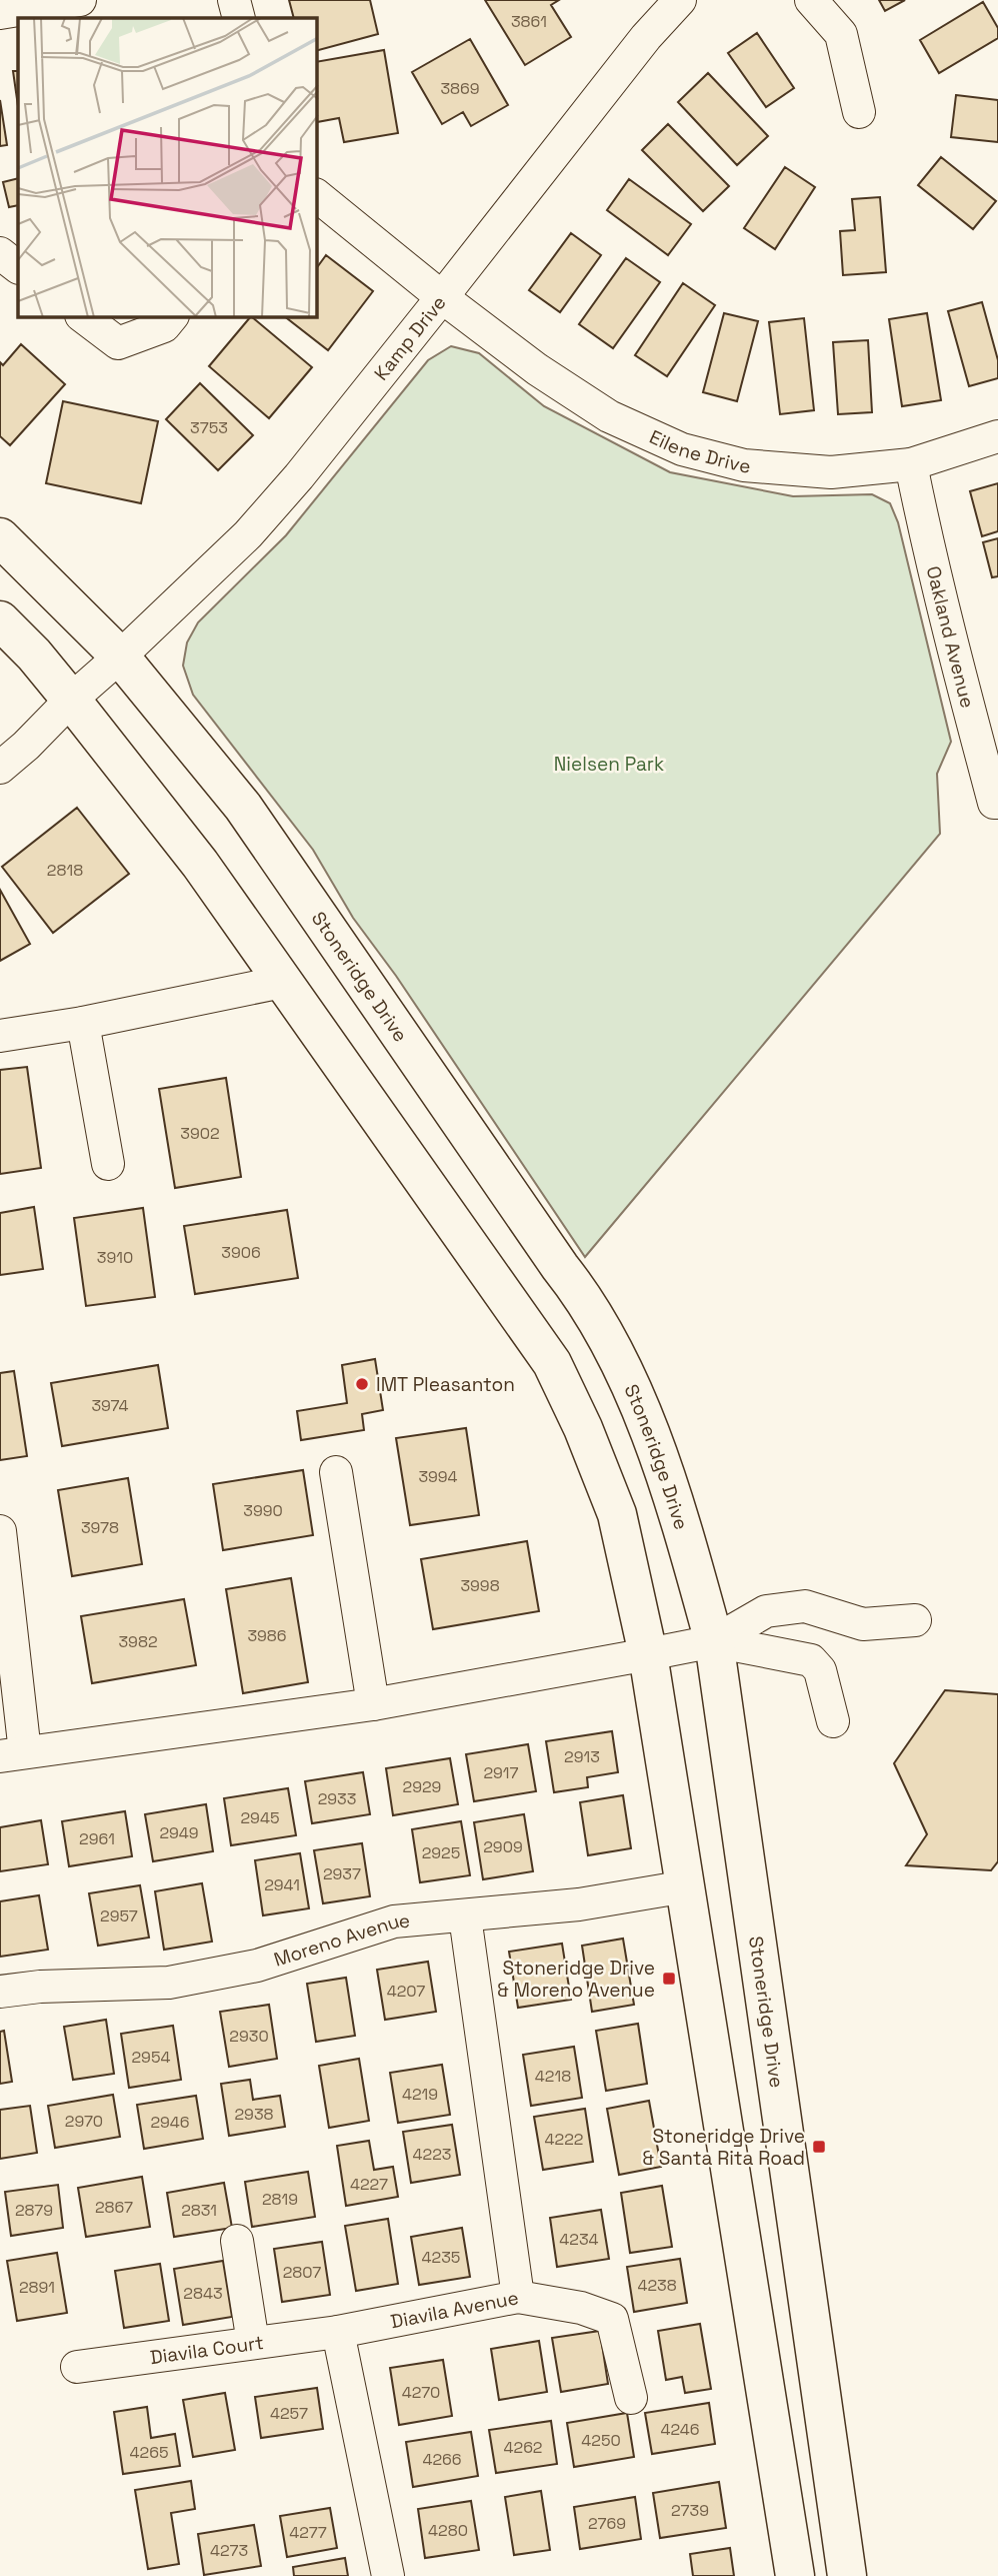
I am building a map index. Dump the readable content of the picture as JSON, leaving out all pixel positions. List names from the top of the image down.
{
  "streets": {
    "main road": ["Stoneridge Drive"],
    "street": [
      "Kamp Drive",
      "Eilene Drive",
      "Oakland Avenue",
      "Moreno Avenue",
      "Diavila Avenue",
      "Diavila Court"
    ]
  },
  "crossings": [
    ["Kamp Drive", "Eilene Drive"],
    ["Kamp Drive", "Stoneridge Drive"],
    ["Eilene Drive", "Oakland Avenue"],
    ["Moreno Avenue", "Diavila Avenue"],
    ["Diavila Avenue", "Diavila Court"]
  ],
  "parks": ["Nielsen Park"],
  "places": {
    "other": ["IMT Pleasanton"],
    "transit": ["Stoneridge Drive & Moreno Avenue", "Stoneridge Drive & Santa Rita Road"]
  },
  "house_numbers": [
    "3861",
    "3869",
    "3753",
    "2818",
    "3902",
    "3906",
    "3910",
    "3974",
    "3994",
    "3990",
    "3978",
    "3998",
    "3986",
    "3982",
    "2913",
    "2917",
    "2929",
    "2933",
    "2945",
    "2949",
    "2961",
    "2909",
    "2925",
    "2937",
    "2941",
    "2957",
    "4207",
    "2930",
    "2954",
    "4218",
    "4219",
    "2938",
    "2970",
    "2946",
    "4222",
    "4223",
    "4227",
    "2819",
    "2867",
    "2879",
    "2831",
    "4234",
    "4235",
    "2807",
    "4238",
    "2891",
    "2843",
    "4270",
    "4257",
    "4246",
    "4250",
    "4262",
    "4265",
    "4266",
    "2739",
    "2769",
    "4280",
    "4277",
    "4273"
  ]
}
